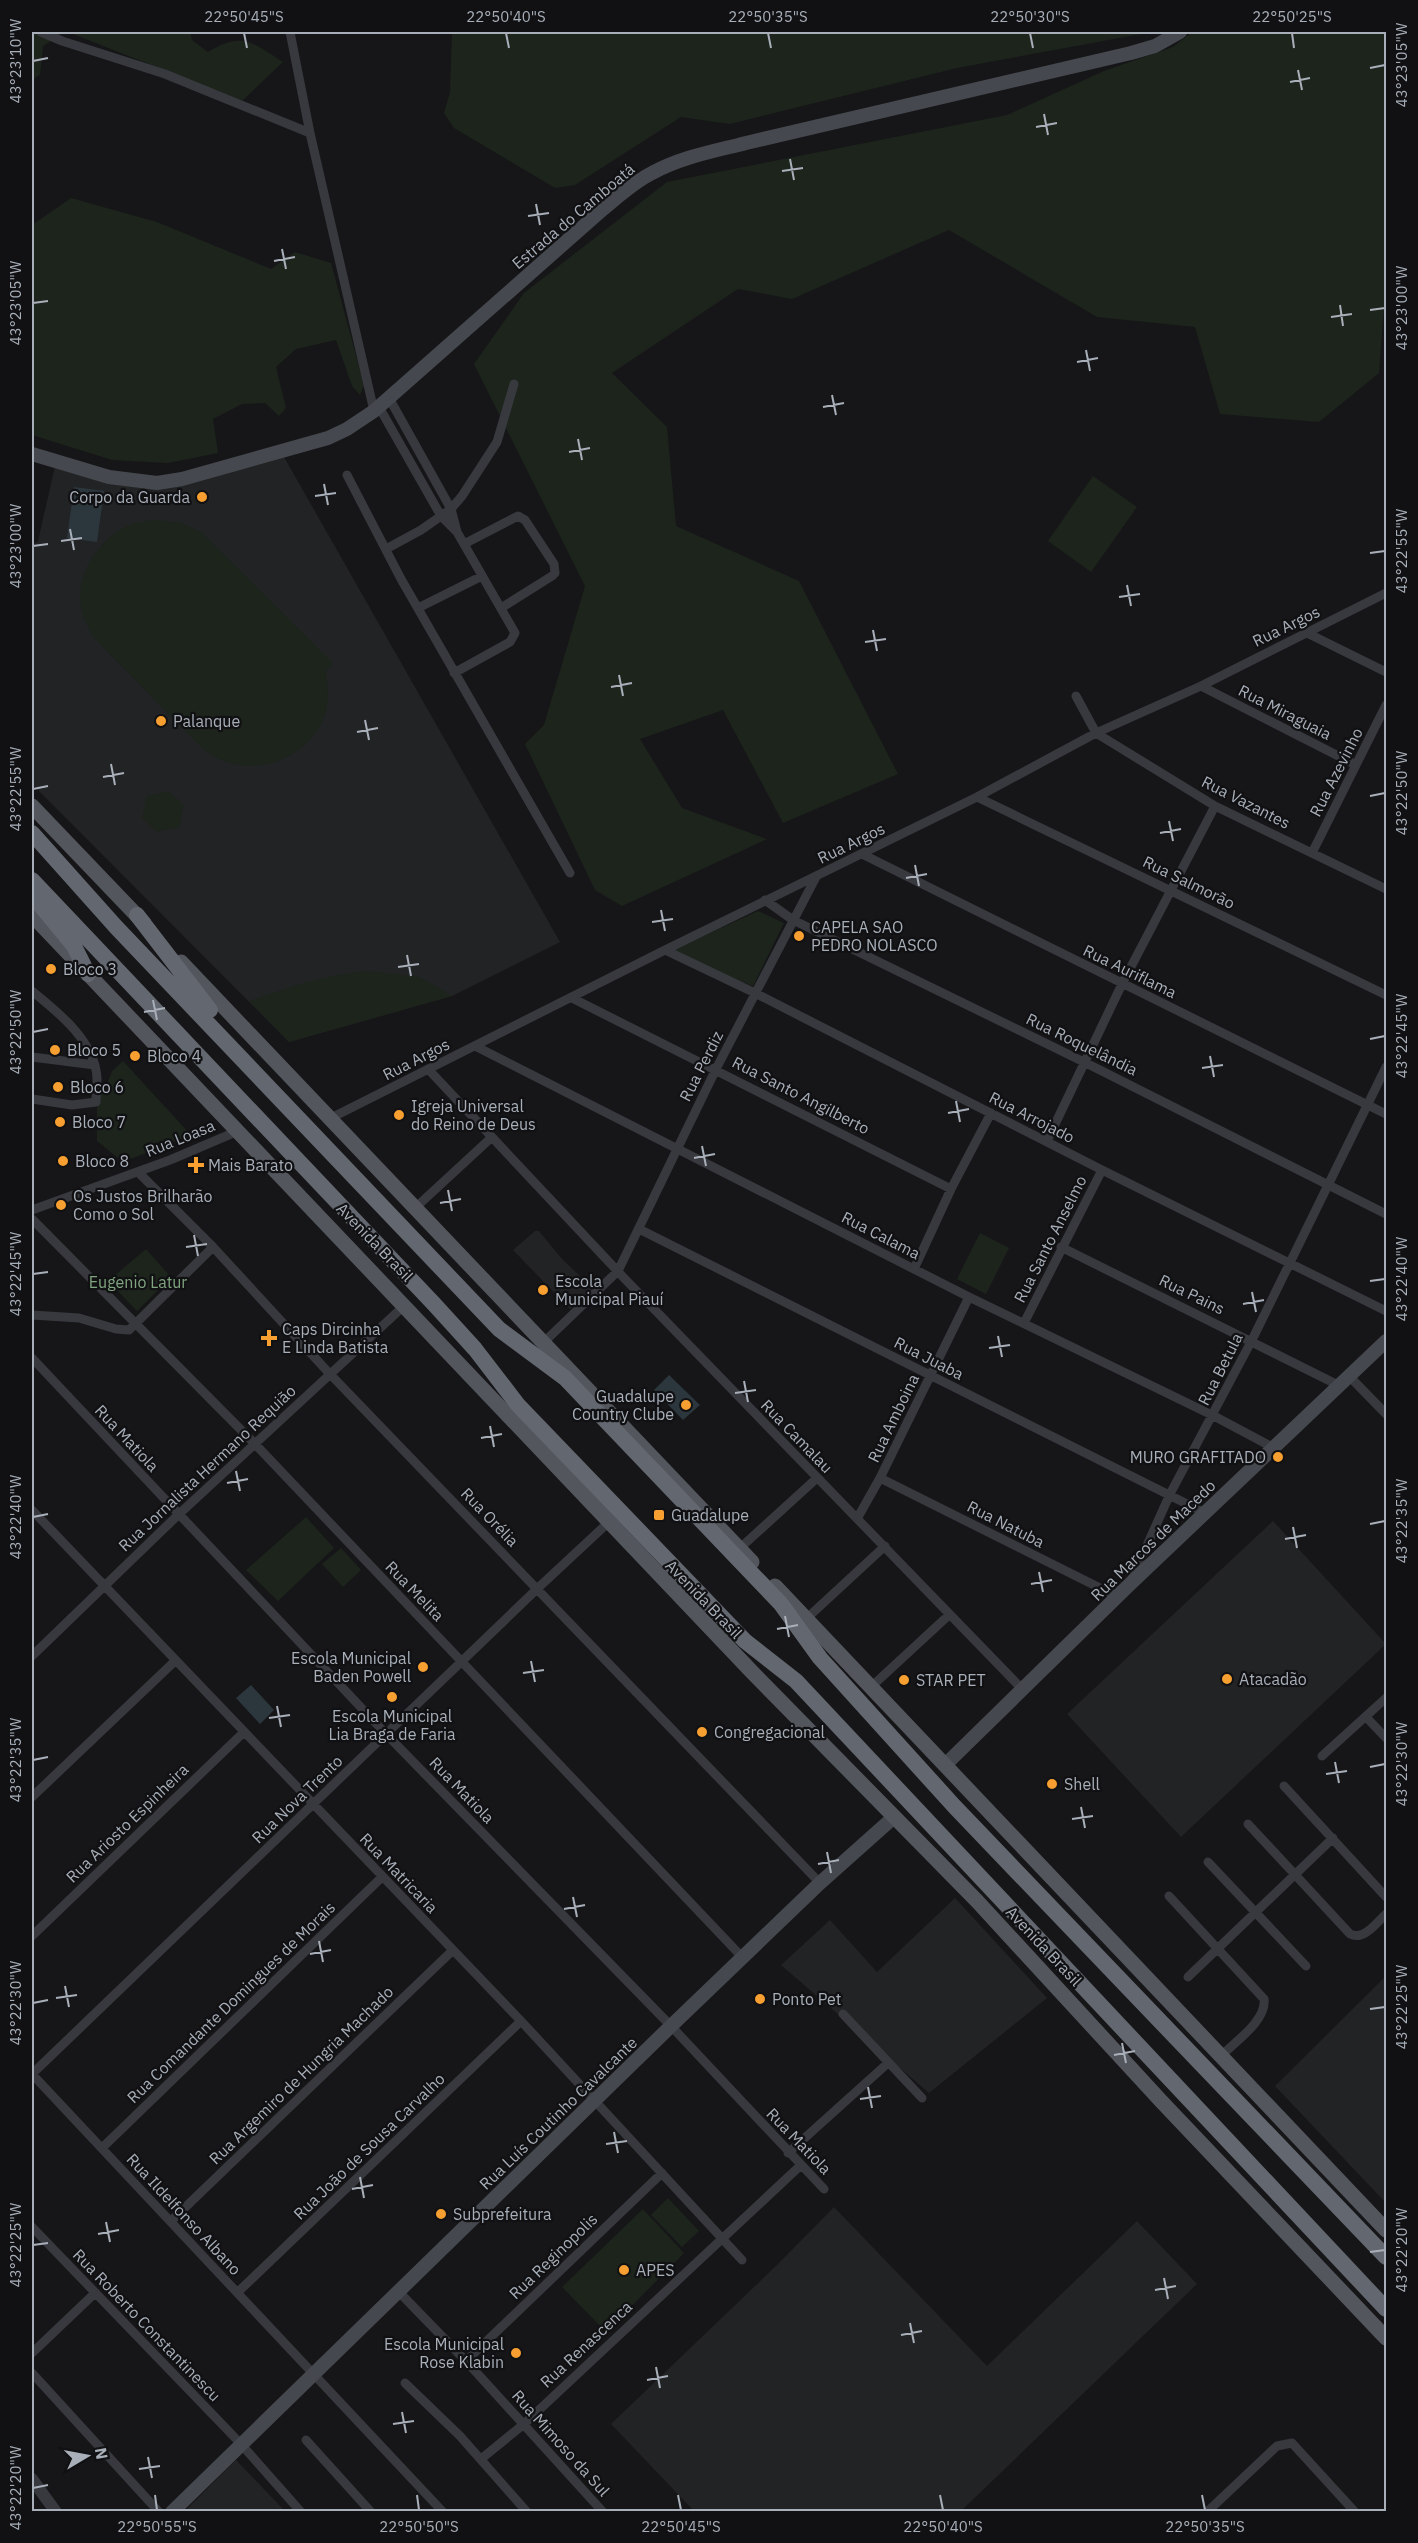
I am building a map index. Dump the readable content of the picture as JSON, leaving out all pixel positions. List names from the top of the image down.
{
  "streets": {
    "highway": ["Avenida Brasil"],
    "main road": ["Estrada do Camboatá", "Rua Marcos de Macedo", "Rua Luís Coutinho Cavalcante"],
    "street": [
      "Rua Argos",
      "Rua Miraguaia",
      "Rua Azevinho",
      "Rua Vazantes",
      "Rua Salmorão",
      "Rua Auriflama",
      "Rua Roquelândia",
      "Rua Perdiz",
      "Rua Santo Angilberto",
      "Rua Arrojado",
      "Rua Loasa",
      "Rua Calama",
      "Rua Santo Anselmo",
      "Rua Pains",
      "Rua Juaba",
      "Rua Betula",
      "Rua Amboina",
      "Rua Camalau",
      "Rua Matiola",
      "Rua Jornalista Hermano Requião",
      "Rua Orélia",
      "Rua Natuba",
      "Rua Melita",
      "Rua Nova Trento",
      "Rua Ariosto Espinheira",
      "Rua Matricaria",
      "Rua Comandante Domingues de Morais",
      "Rua Argemiro de Hungria Machado",
      "Rua João de Sousa Carvalho",
      "Rua Ildelfonso Albano",
      "Rua Reginopolis",
      "Rua Roberto Constantinescu",
      "Rua Renascenca",
      "Rua Mimoso da Sul"
    ]
  },
  "crossings": [
    ["Rua Argos", "Rua Miraguaia"],
    ["Rua Argos", "Rua Vazantes"],
    ["Rua Argos", "Rua Salmorão"],
    ["Rua Argos", "Rua Auriflama"],
    ["Rua Argos", "Rua Roquelândia"],
    ["Rua Argos", "Rua Perdiz"],
    ["Rua Argos", "Rua Santo Angilberto"],
    ["Rua Argos", "Rua Arrojado"],
    ["Rua Argos", "Rua Calama"],
    ["Rua Argos", "Rua Camalau"],
    ["Rua Miraguaia", "Rua Azevinho"],
    ["Rua Azevinho", "Rua Vazantes"],
    ["Rua Auriflama", "Rua Betula"],
    ["Rua Roquelândia", "Rua Perdiz"],
    ["Rua Roquelândia", "Rua Betula"],
    ["Rua Perdiz", "Rua Santo Angilberto"],
    ["Rua Perdiz", "Rua Arrojado"],
    ["Rua Perdiz", "Rua Calama"],
    ["Rua Perdiz", "Rua Juaba"],
    ["Rua Perdiz", "Rua Camalau"],
    ["Rua Arrojado", "Rua Santo Anselmo"],
    ["Rua Arrojado", "Rua Betula"],
    ["Rua Loasa", "Avenida Brasil"],
    ["Rua Loasa", "Rua Orélia"],
    ["Rua Calama", "Rua Santo Anselmo"],
    ["Rua Calama", "Rua Betula"],
    ["Rua Calama", "Rua Amboina"],
    ["Rua Calama", "Rua Marcos de Macedo"],
    ["Rua Santo Anselmo", "Rua Pains"],
    ["Avenida Brasil", "Rua Jornalista Hermano Requião"],
    ["Avenida Brasil", "Rua Nova Trento"],
    ["Avenida Brasil", "Rua Luís Coutinho Cavalcante"],
    ["Rua Pains", "Rua Betula"],
    ["Rua Pains", "Rua Marcos de Macedo"],
    ["Rua Juaba", "Rua Betula"],
    ["Rua Juaba", "Rua Amboina"],
    ["Rua Juaba", "Rua Marcos de Macedo"],
    ["Rua Betula", "Rua Natuba"],
    ["Rua Betula", "Rua Marcos de Macedo"],
    ["Rua Amboina", "Rua Camalau"],
    ["Rua Amboina", "Rua Natuba"],
    ["Rua Camalau", "Rua Marcos de Macedo"],
    ["Rua Matiola", "Rua Jornalista Hermano Requião"],
    ["Rua Matiola", "Rua Nova Trento"],
    ["Rua Matiola", "Rua Luís Coutinho Cavalcante"],
    ["Rua Matiola", "Rua Renascenca"],
    ["Rua Jornalista Hermano Requião", "Rua Orélia"],
    ["Rua Jornalista Hermano Requião", "Rua Melita"],
    ["Rua Jornalista Hermano Requião", "Rua Matricaria"],
    ["Rua Orélia", "Rua Nova Trento"],
    ["Rua Orélia", "Rua Luís Coutinho Cavalcante"],
    ["Rua Natuba", "Rua Marcos de Macedo"],
    ["Rua Melita", "Rua Nova Trento"],
    ["Rua Melita", "Rua Luís Coutinho Cavalcante"],
    ["Rua Nova Trento", "Rua Matricaria"],
    ["Rua Nova Trento", "Rua Ildelfonso Albano"],
    ["Rua Ariosto Espinheira", "Rua Matricaria"],
    ["Rua Matricaria", "Rua Comandante Domingues de Morais"],
    ["Rua Matricaria", "Rua Argemiro de Hungria Machado"],
    ["Rua Matricaria", "Rua Luís Coutinho Cavalcante"],
    ["Rua Matricaria", "Rua João de Sousa Carvalho"],
    ["Rua Matricaria", "Rua Reginopolis"],
    ["Rua Matricaria", "Rua Renascenca"],
    ["Rua Comandante Domingues de Morais", "Rua Ildelfonso Albano"],
    ["Rua Argemiro de Hungria Machado", "Rua Ildelfonso Albano"],
    ["Rua Luís Coutinho Cavalcante", "Rua Ildelfonso Albano"],
    ["Rua Luís Coutinho Cavalcante", "Rua Roberto Constantinescu"],
    ["Rua Luís Coutinho Cavalcante", "Rua Mimoso da Sul"],
    ["Rua João de Sousa Carvalho", "Rua Ildelfonso Albano"],
    ["Rua Reginopolis", "Rua Mimoso da Sul"],
    ["Rua Renascenca", "Rua Mimoso da Sul"]
  ],
  "parks": ["Eugenio Latur"],
  "places": {
    "other": [
      "Corpo da Guarda",
      "Palanque",
      "CAPELA SAO PEDRO NOLASCO",
      "Bloco 3",
      "Bloco 5",
      "Bloco 4",
      "Bloco 6",
      "Igreja Universal do Reino de Deus",
      "Bloco 7",
      "Bloco 8",
      "Os Justos Brilharão Como o Sol",
      "Escola Municipal Piauí",
      "Guadalupe Country Clube",
      "MURO GRAFITADO",
      "Escola Municipal Baden Powell",
      "Atacadão",
      "STAR PET",
      "Escola Municipal Lia Braga de Faria",
      "Congregacional",
      "Shell",
      "Ponto Pet",
      "Subprefeitura",
      "APES",
      "Escola Municipal Rose Klabin"
    ],
    "health": ["Mais Barato", "Caps Dircinha E Linda Batista"],
    "transit": ["Guadalupe"]
  },
  "north": "right",
  "coordinates": [
    "22°50'45\"S",
    "22°50'40\"S",
    "22°50'35\"S",
    "22°50'30\"S",
    "22°50'25\"S",
    "43°23'10\"W",
    "43°23'05\"W",
    "43°23'00\"W",
    "43°22'55\"W",
    "43°22'50\"W",
    "43°22'45\"W",
    "43°22'40\"W",
    "43°22'35\"W",
    "43°22'30\"W",
    "43°22'25\"W",
    "43°22'20\"W",
    "22°50'55\"S",
    "22°50'50\"S"
  ]
}
